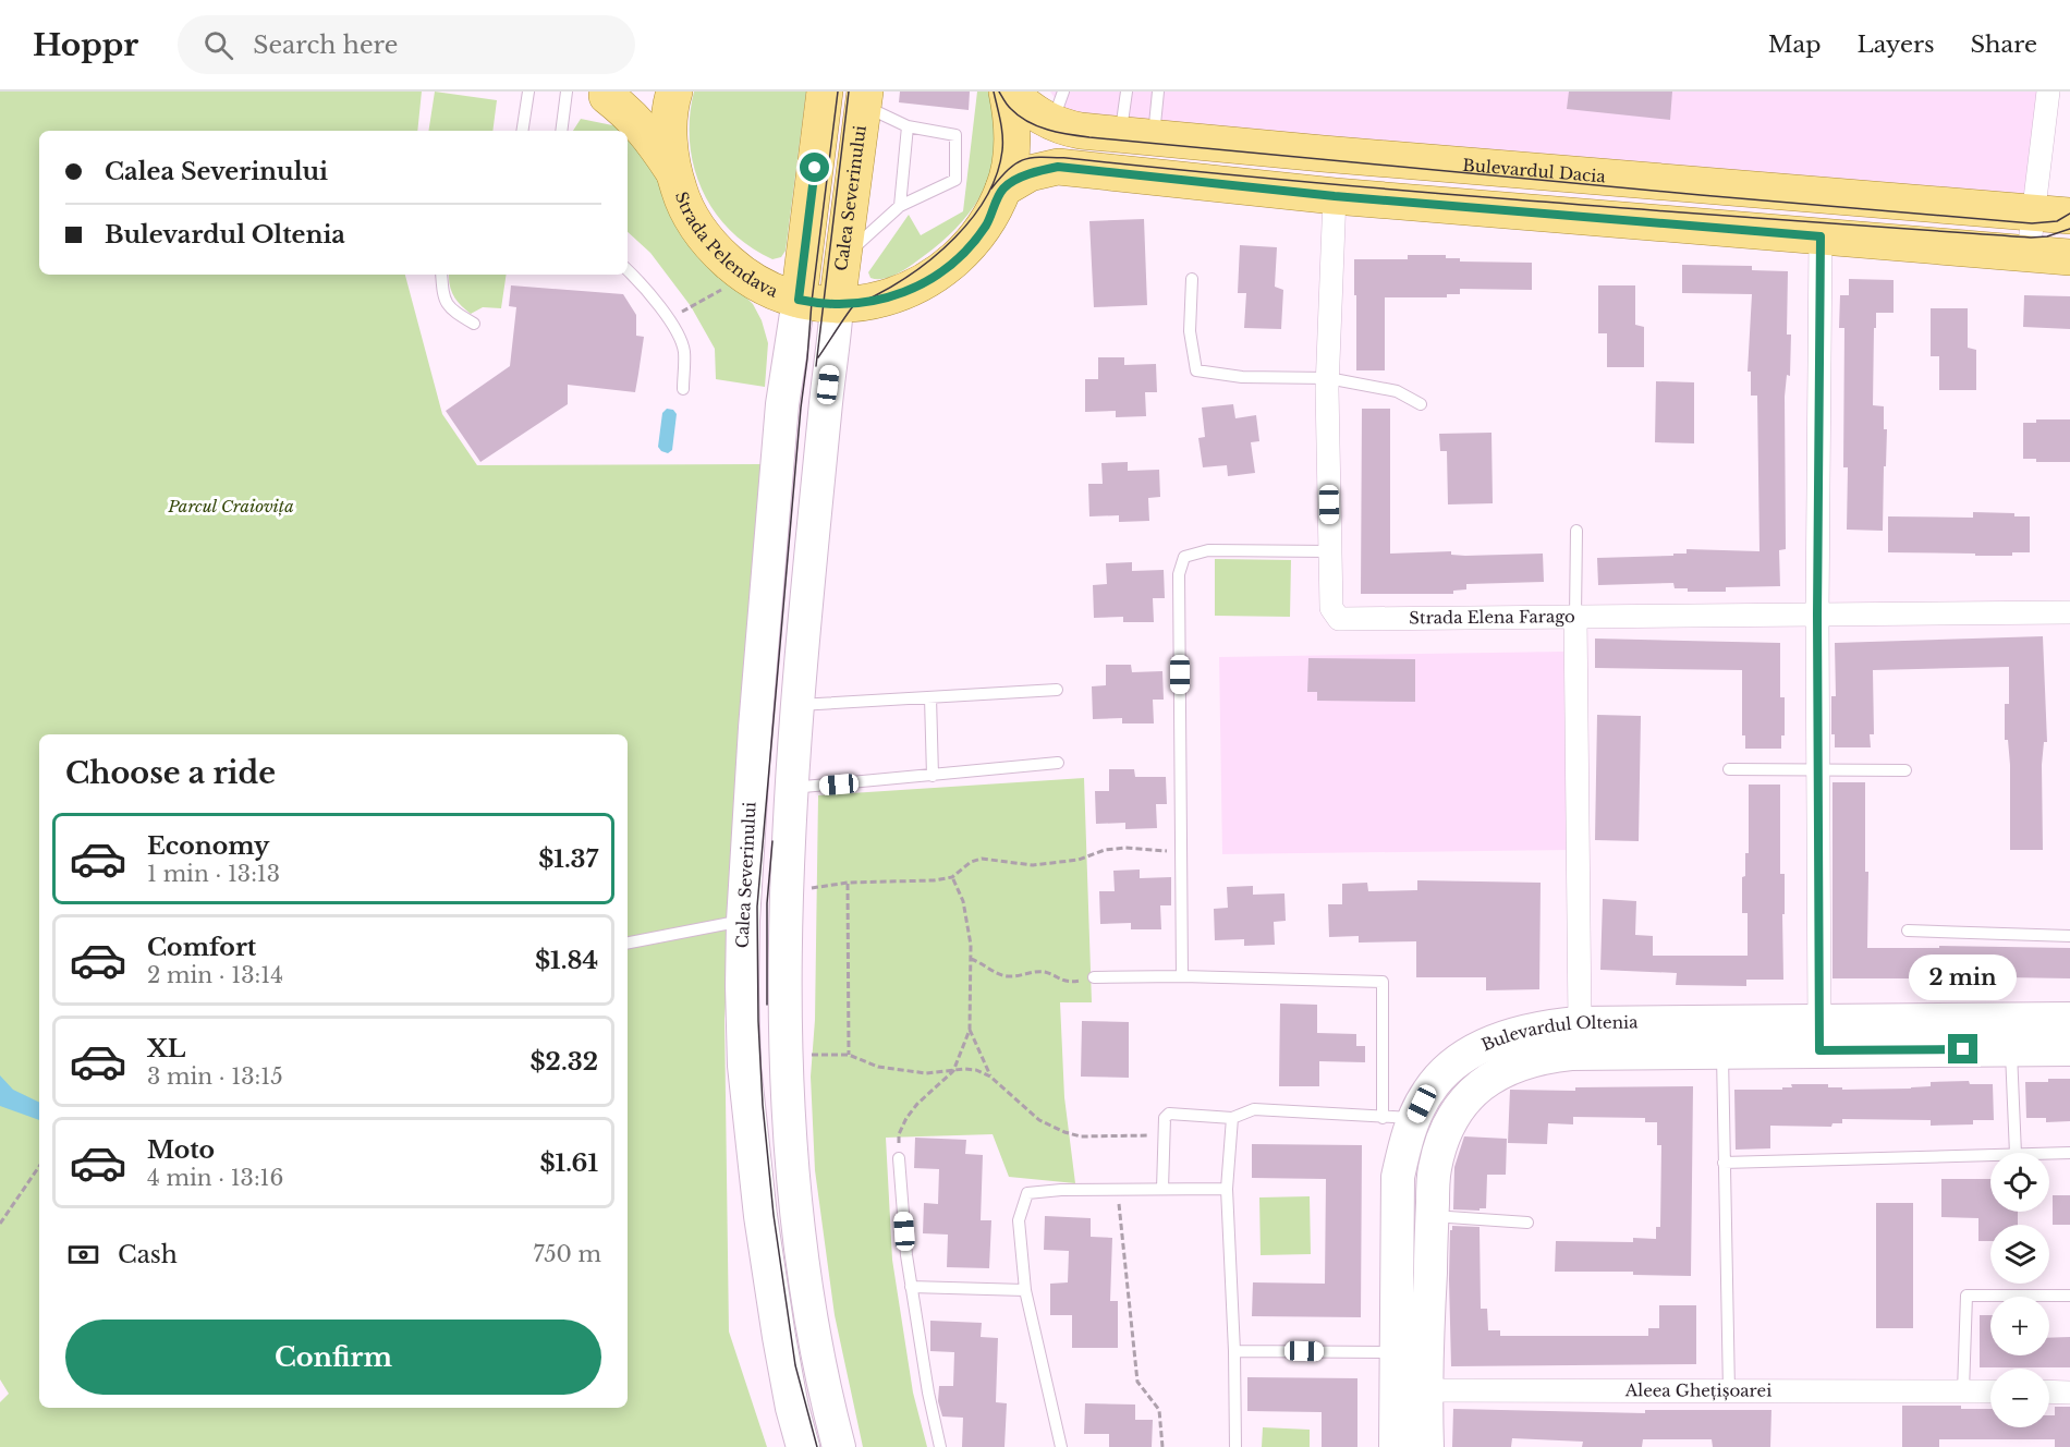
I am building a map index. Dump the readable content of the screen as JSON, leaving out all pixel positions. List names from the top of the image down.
{
  "streets": {
    "main road": [
      "Bulevardul Dacia",
      "Calea Severinului",
      "Strada Pelendava",
      "Bulevardul Oltenia"
    ],
    "street": ["Strada Elena Farago", "Aleea Ghețișoarei"]
  },
  "crossings": [
    ["Bulevardul Dacia", "Calea Severinului"],
    ["Calea Severinului", "Strada Pelendava"],
    ["Bulevardul Oltenia", "Aleea Ghețișoarei"]
  ],
  "parks": ["Parcul Craiovița"],
  "page": {
    "header": "Hoppr",
    "search": "Search here",
    "nav": ["Map", "Layers", "Share"],
    "banner": ["Calea Severinului", "Bulevardul Oltenia"],
    "heading": "Choose a ride",
    "list": [
      {
        "name": "Economy",
        "note": "1 min · 13:13",
        "value": "$1.37"
      },
      {
        "name": "Comfort",
        "note": "2 min · 13:14",
        "value": "$1.84"
      },
      {
        "name": "XL",
        "note": "3 min · 13:15",
        "value": "$2.32"
      },
      {
        "name": "Moto",
        "note": "4 min · 13:16",
        "value": "$1.61"
      }
    ],
    "bubble": "2 min",
    "map_buttons": ["+", "−"],
    "pay": ["Cash", "750 m"],
    "buttons": "Confirm"
  }
}
